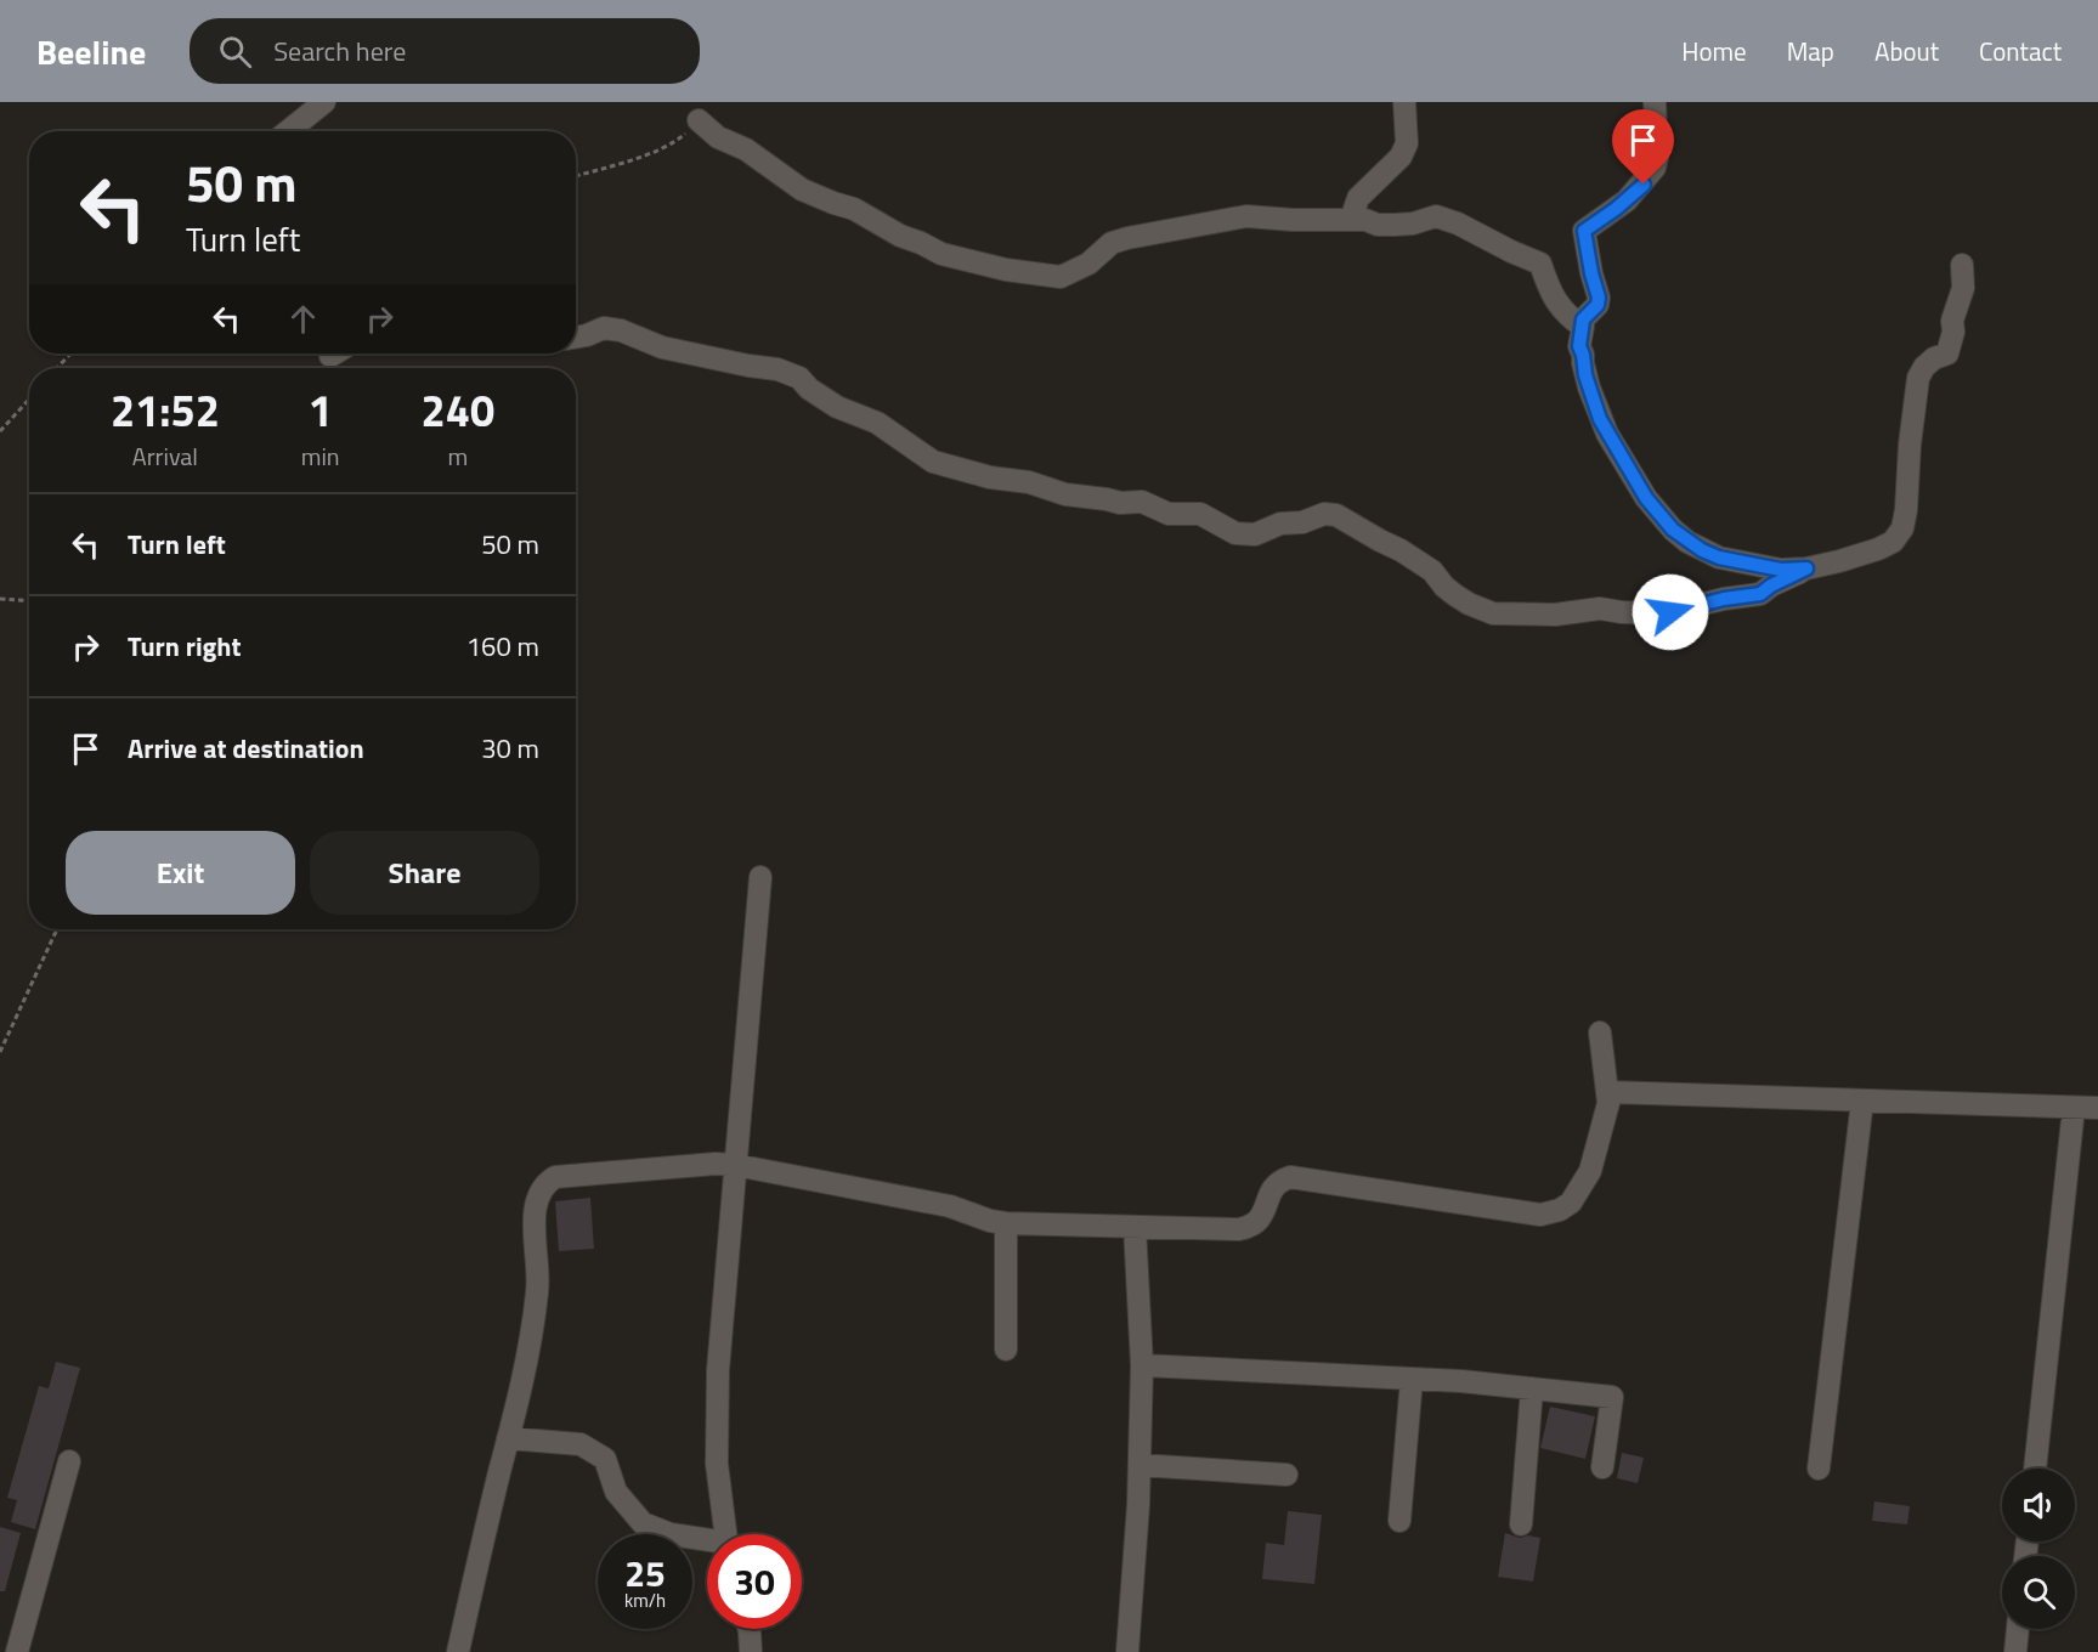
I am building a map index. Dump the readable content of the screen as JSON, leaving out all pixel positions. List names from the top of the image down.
{
  "page": {
    "header": "Beeline",
    "search": "Search here",
    "nav": [
      "Home",
      "Map",
      "About",
      "Contact"
    ],
    "turn": ["50 m", "Turn left"],
    "eta": [
      "21:52",
      "Arrival",
      "1",
      "min",
      "240",
      "m"
    ],
    "list": [
      {
        "name": "Turn left",
        "value": "50 m"
      },
      {
        "name": "Turn right",
        "value": "160 m"
      },
      {
        "name": "Arrive at destination",
        "value": "30 m"
      }
    ],
    "buttons": ["Exit", "Share"],
    "speed": "25 km/h",
    "limit": "30"
  }
}
